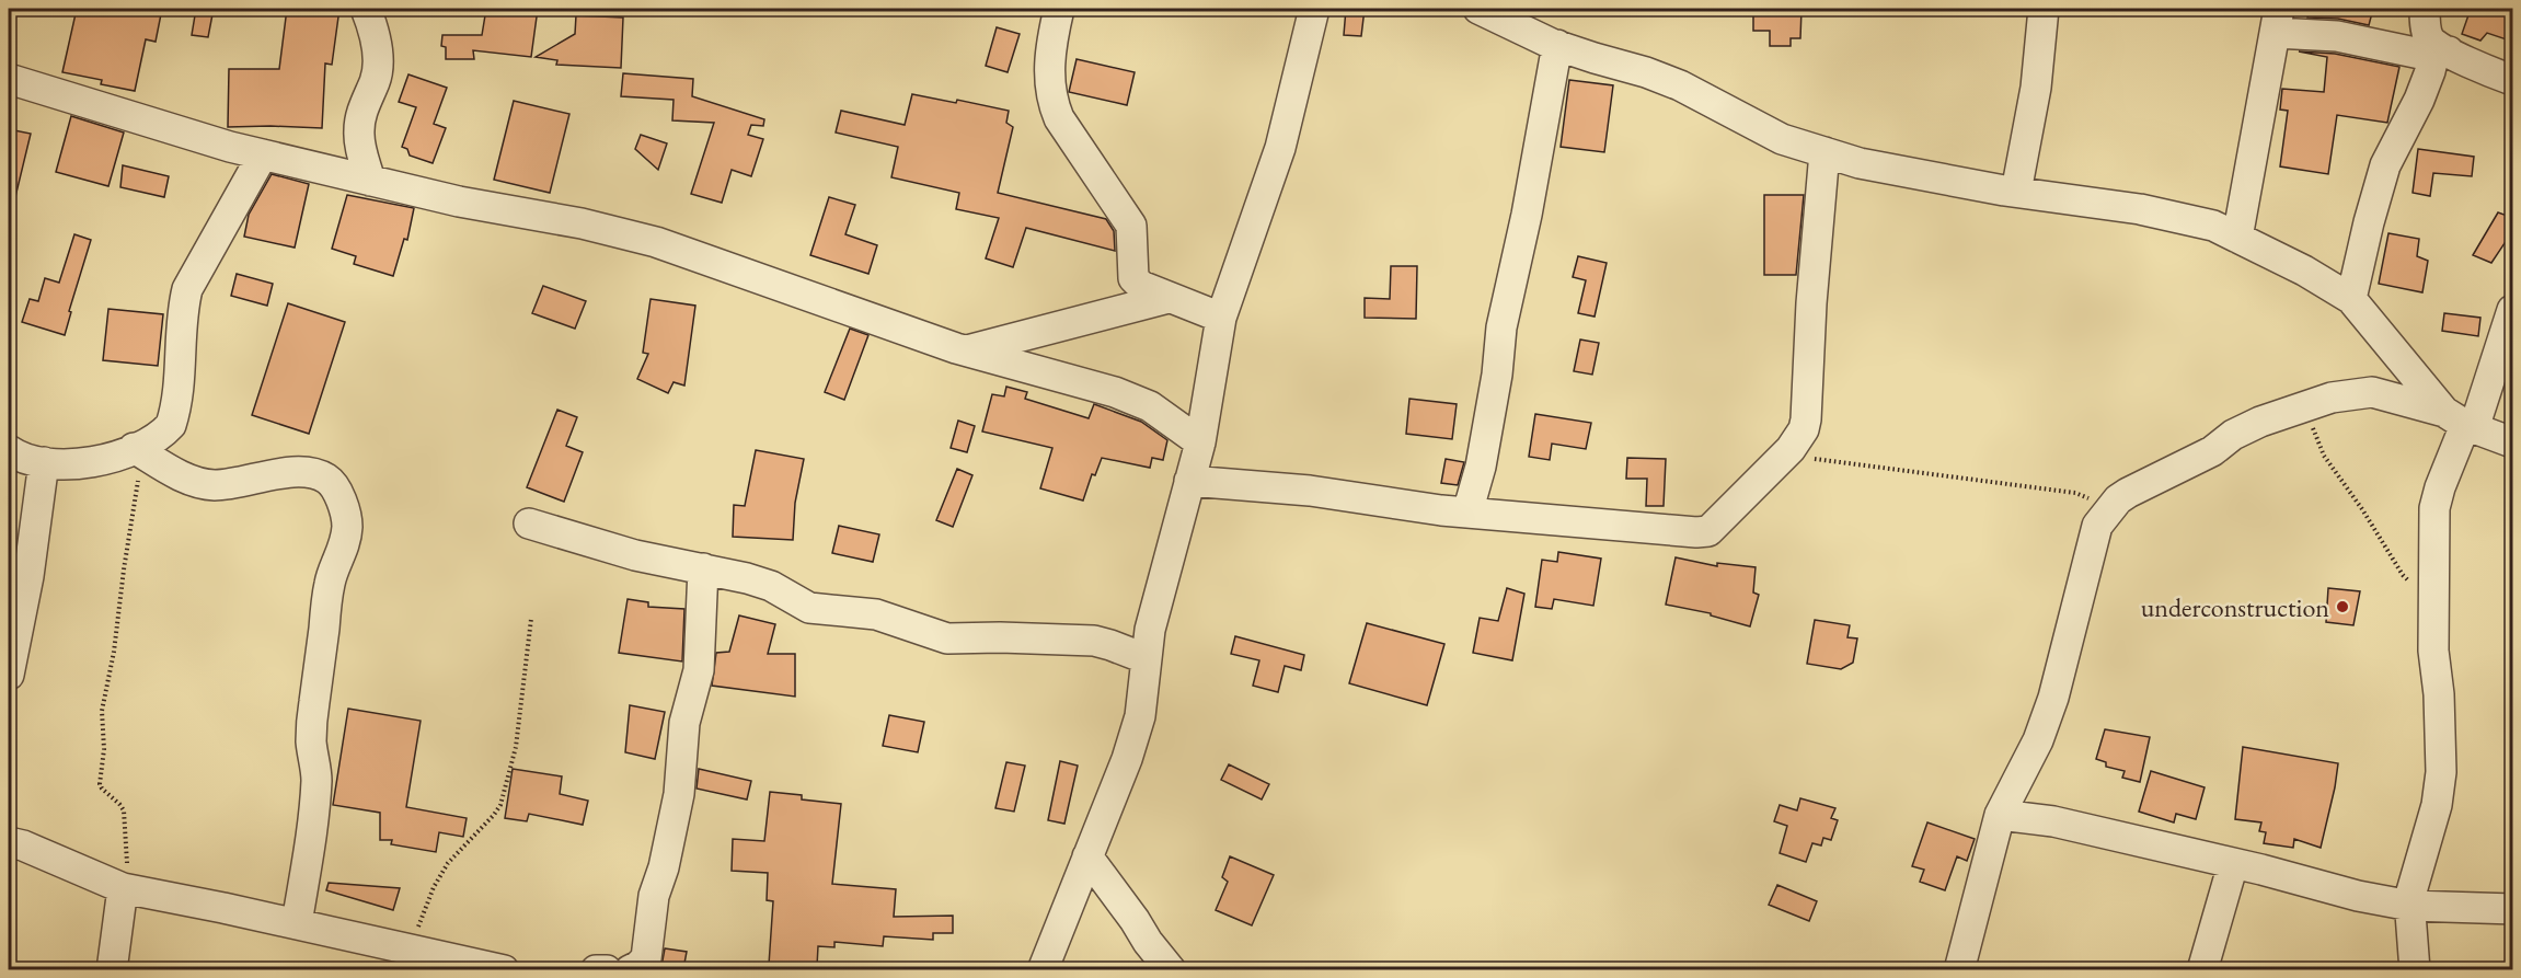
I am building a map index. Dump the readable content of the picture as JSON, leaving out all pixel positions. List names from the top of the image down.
{
  "places": ["underconstruction"]
}
